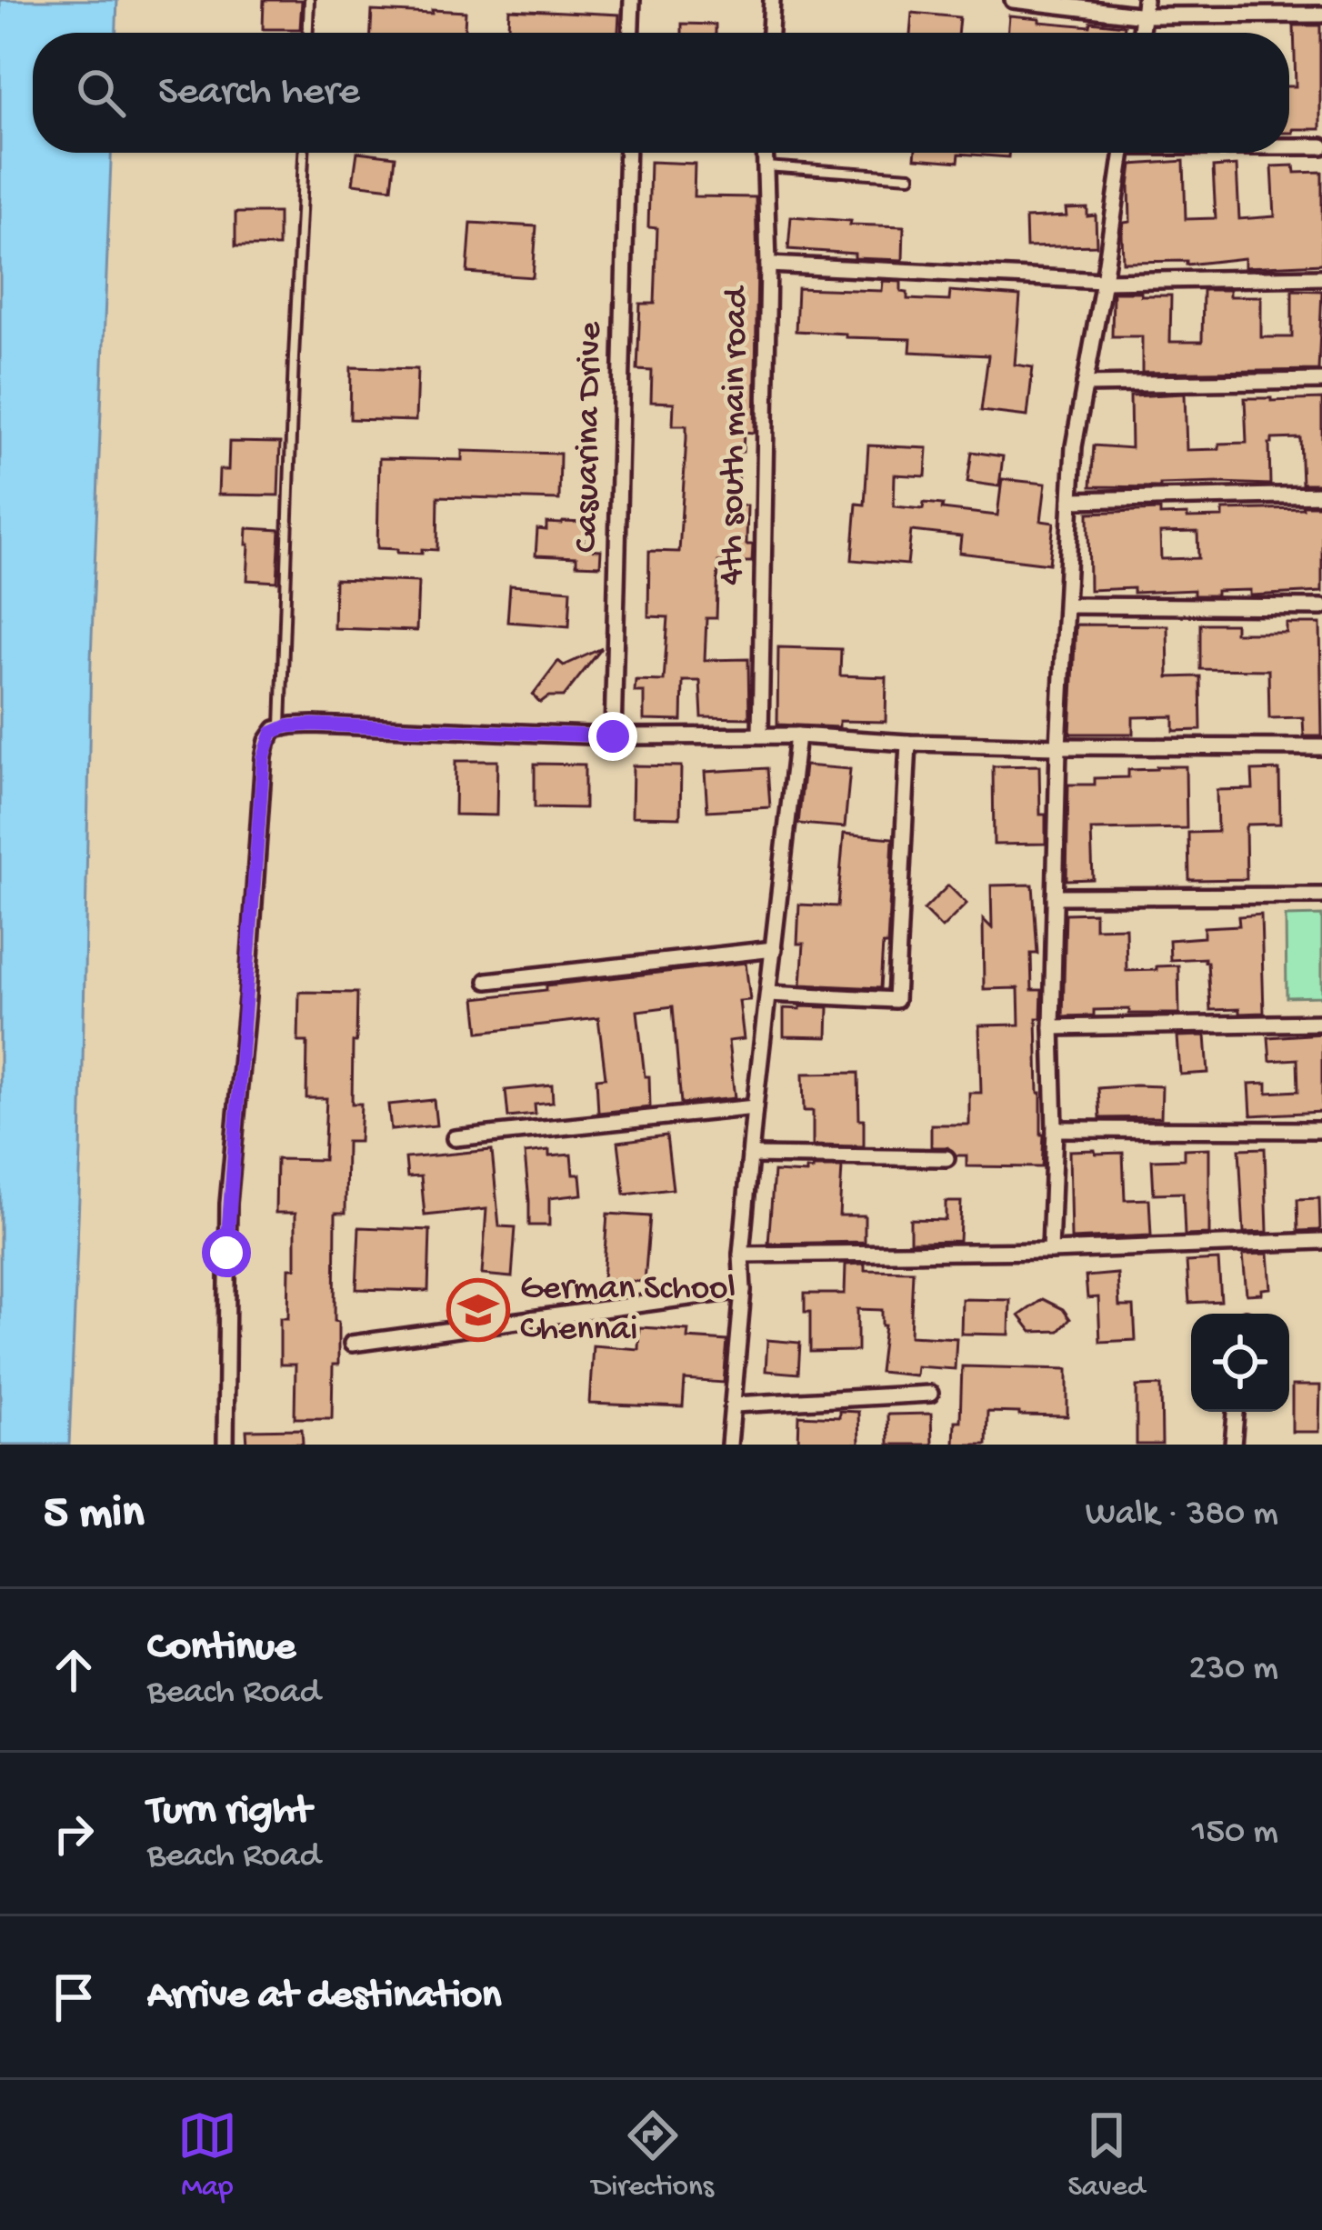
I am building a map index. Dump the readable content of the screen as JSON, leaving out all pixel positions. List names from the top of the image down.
{
  "streets": {
    "street": ["4th south main road", "Casuarina Drive"]
  },
  "places": {
    "school or university": ["German School Chennai"]
  },
  "page": {
    "search": "Search here",
    "heading": ["5 min", "Walk · 380 m"],
    "list": [
      ["Continue", "Beach Road", "230 m"],
      ["Turn right", "Beach Road", "150 m"],
      "Arrive at destination"
    ],
    "nav": ["Map", "Directions", "Saved"]
  }
}
